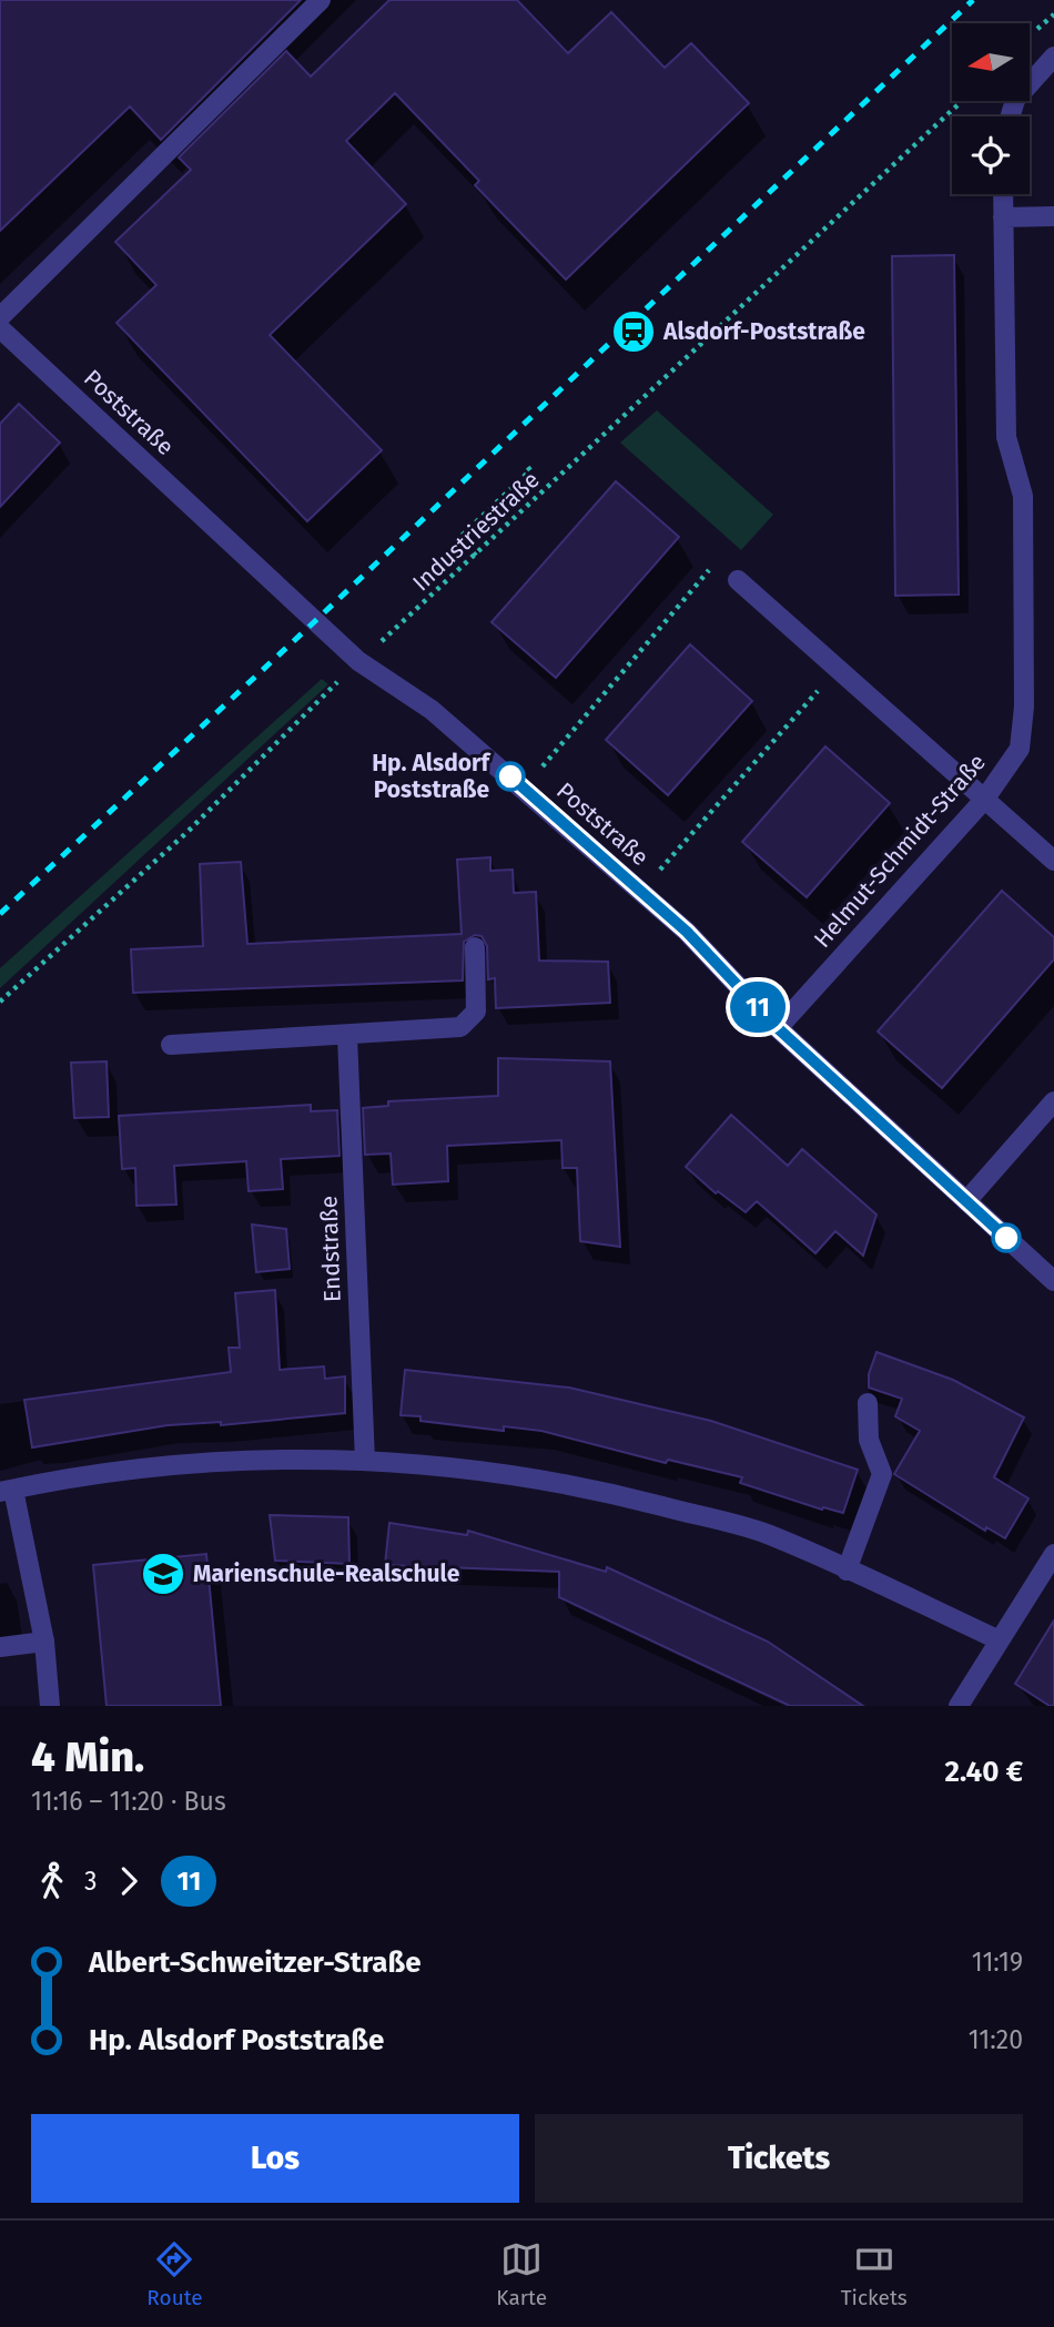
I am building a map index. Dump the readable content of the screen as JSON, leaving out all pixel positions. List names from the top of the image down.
{
  "streets": {
    "street": ["Poststraße", "Helmut-Schmidt-Straße", "Endstraße"],
    "path": ["Industriestraße"]
  },
  "crossings": [
    ["Poststraße", "Industriestraße"],
    ["Poststraße", "Helmut-Schmidt-Straße"]
  ],
  "places": {
    "station": ["Alsdorf-Poststraße"],
    "other": ["Hp. Alsdorf Poststraße"],
    "school or university": ["Marienschule-Realschule"]
  },
  "lines": ["bus line 11"],
  "north": "left",
  "page": {
    "on_map": "11",
    "heading": ["4 Min.", "11:16 – 11:20 · Bus", "2.40 €"],
    "legs": ["3", "11"],
    "list": [
      {
        "name": "Albert-Schweitzer-Straße",
        "value": "11:19"
      },
      {
        "name": "Hp. Alsdorf Poststraße",
        "value": "11:20"
      }
    ],
    "buttons": ["Los", "Tickets"],
    "tabs": ["Route", "Karte", "Tickets"]
  }
}
